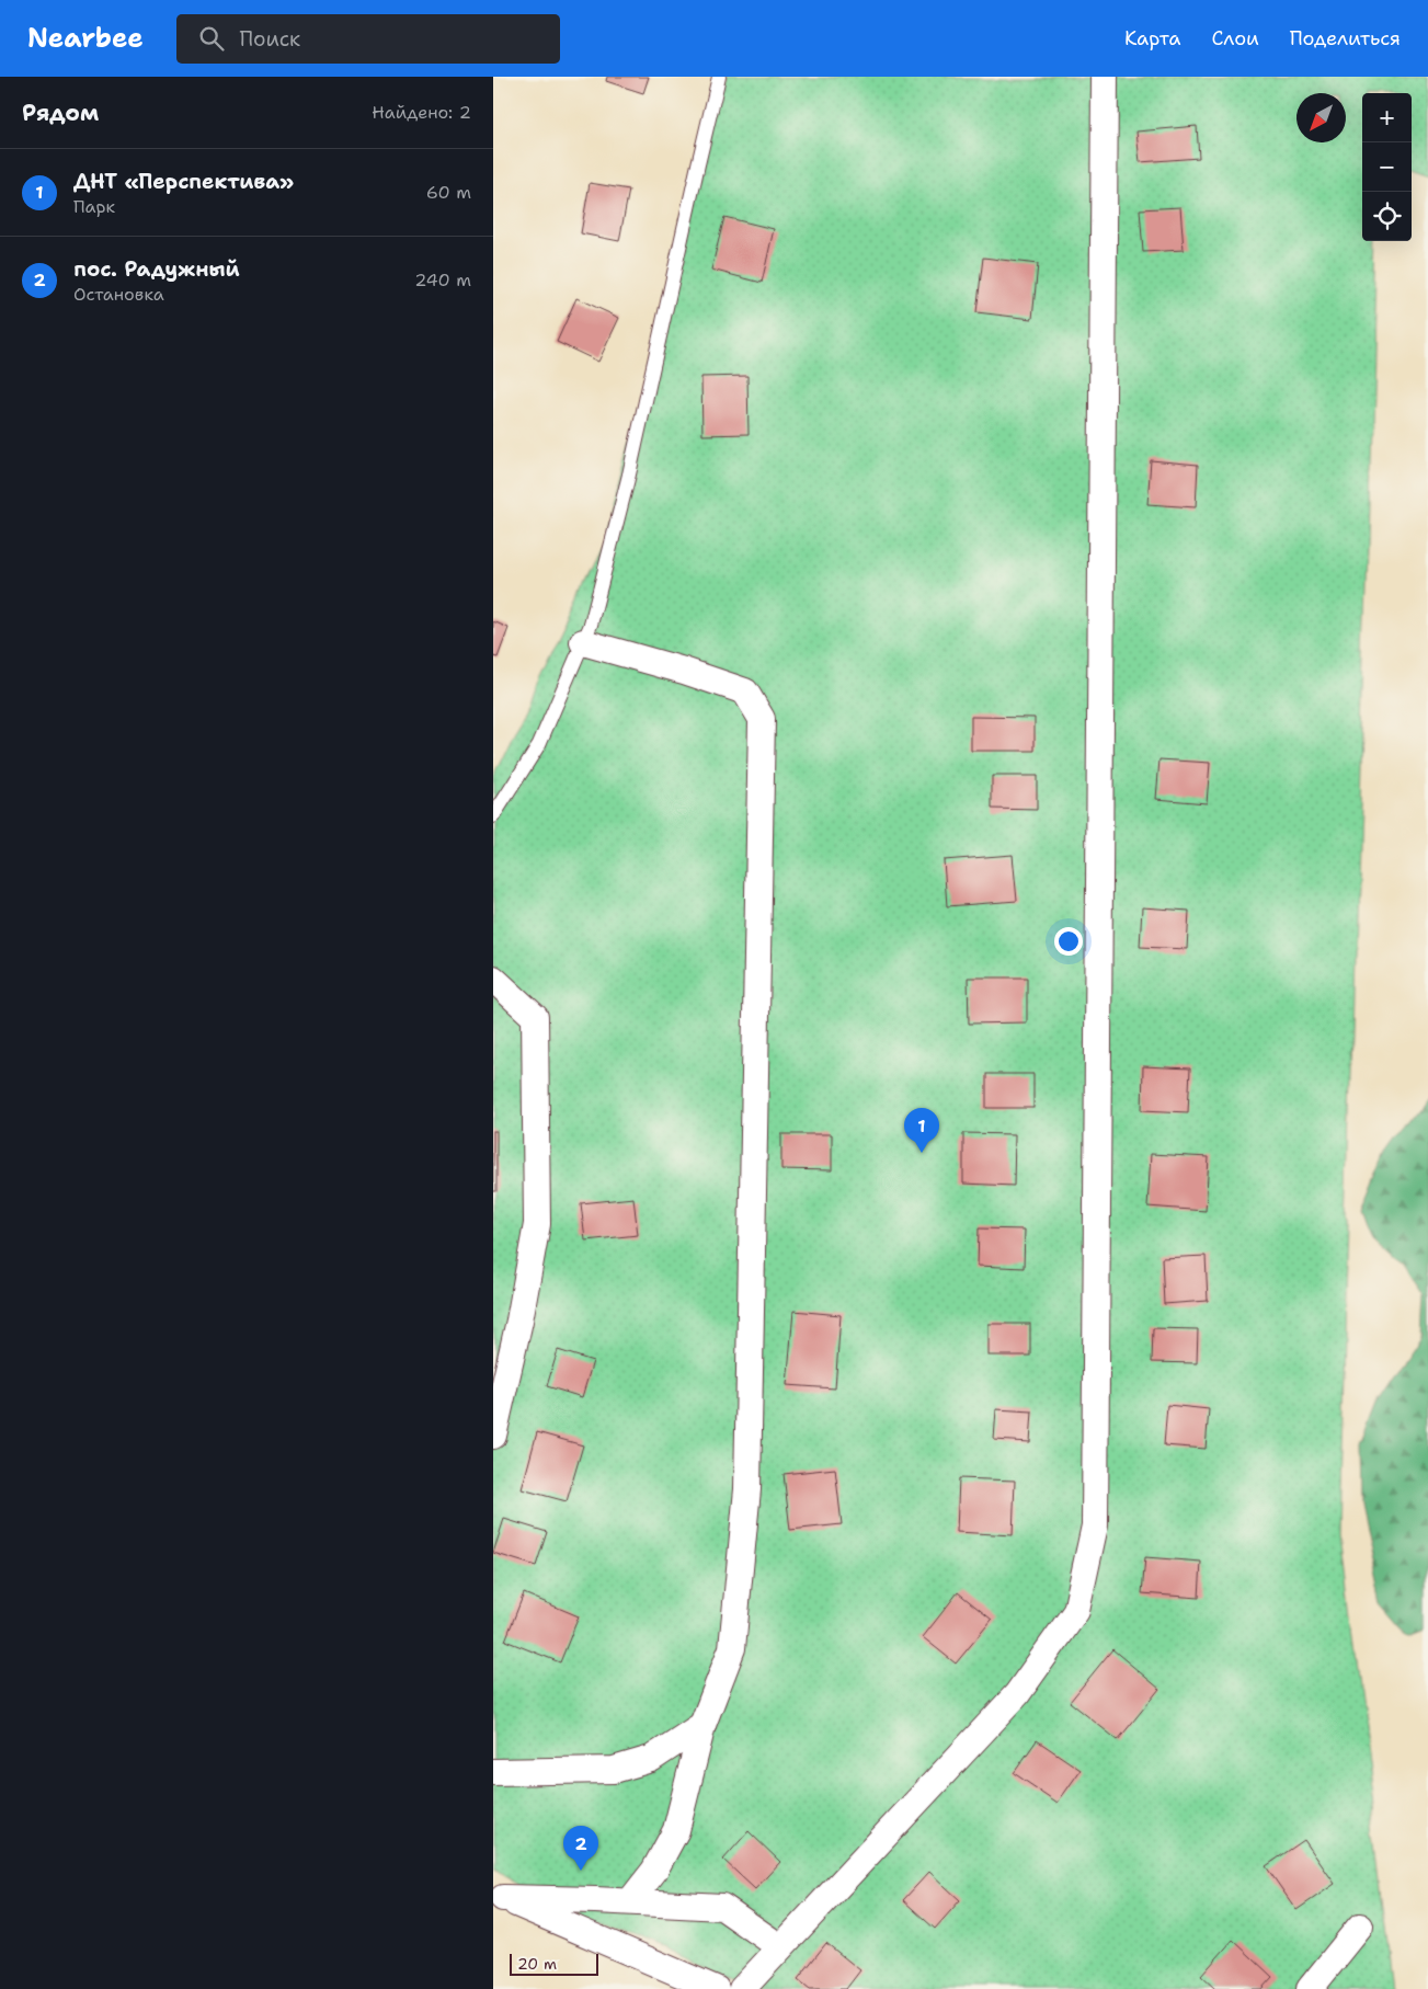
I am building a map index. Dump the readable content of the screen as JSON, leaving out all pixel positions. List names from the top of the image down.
{
  "scale_bar": "20 m",
  "north": "bottom left",
  "page": {
    "header": "Nearbee",
    "search": "Поиск",
    "nav": ["Карта", "Слои", "Поделиться"],
    "heading": ["Рядом", "Найдено: 2"],
    "map_buttons": ["+", "−"],
    "list": [
      {
        "mark": "1",
        "name": "ДНТ «Перспектива»",
        "note": "Парк",
        "value": "60 m"
      },
      {
        "mark": "2",
        "name": "пос. Радужный",
        "note": "Остановка",
        "value": "240 m"
      }
    ],
    "pins": ["1", "2"],
    "scale": "20 m"
  }
}
